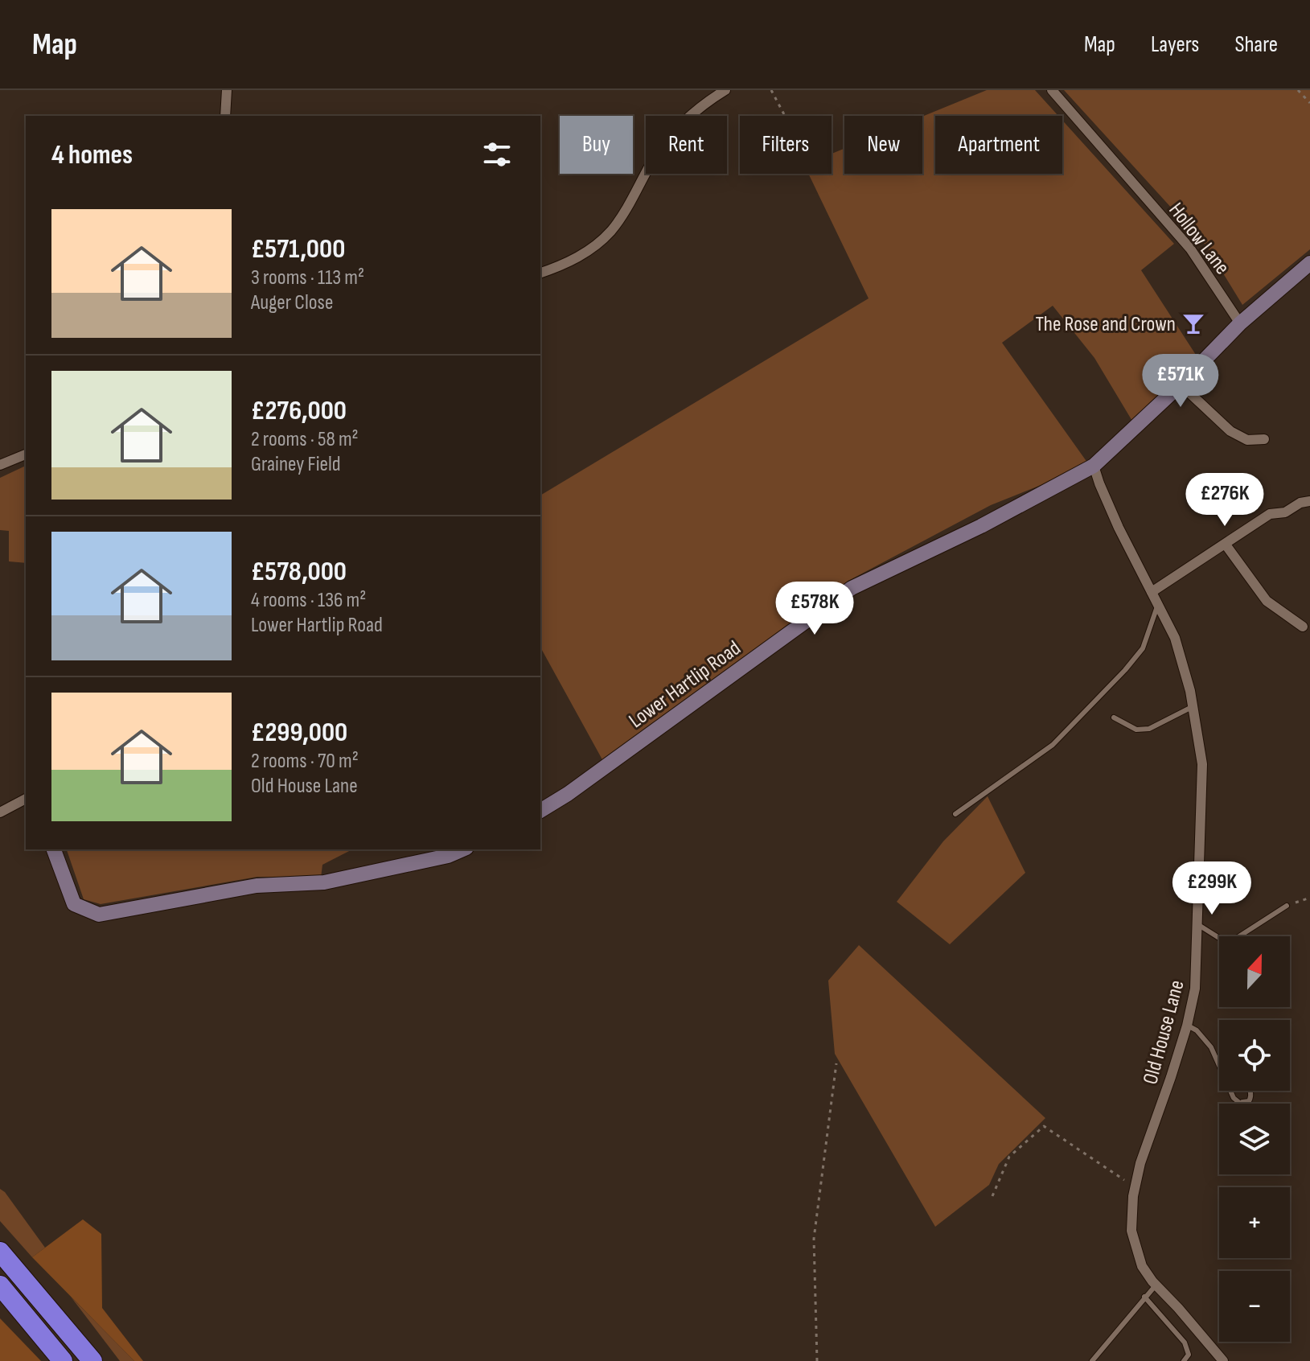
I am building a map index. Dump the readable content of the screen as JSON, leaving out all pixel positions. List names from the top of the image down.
{
  "streets": {
    "street": ["Hollow Lane", "Lower Hartlip Road", "Old House Lane"]
  },
  "crossings": [
    ["Hollow Lane", "Lower Hartlip Road"],
    ["Lower Hartlip Road", "Old House Lane"]
  ],
  "places": {
    "bar": ["The Rose and Crown"]
  },
  "north": "top",
  "page": {
    "header": "Map",
    "nav": ["Map", "Layers", "Share"],
    "chip": [
      "Buy",
      "Rent",
      "Filters",
      "New",
      "Apartment"
    ],
    "heading": "4 homes",
    "list": [
      {
        "name": "£571,000",
        "note": "3 rooms · 113 m² · Auger Close"
      },
      {
        "name": "£276,000",
        "note": "2 rooms · 58 m² · Grainey Field"
      },
      {
        "name": "£578,000",
        "note": "4 rooms · 136 m² · Lower Hartlip Road"
      },
      {
        "name": "£299,000",
        "note": "2 rooms · 70 m² · Old House Lane"
      }
    ],
    "price": [
      "£571K",
      "£276K",
      "£578K",
      "£299K"
    ],
    "map_buttons": ["+", "−"]
  }
}
